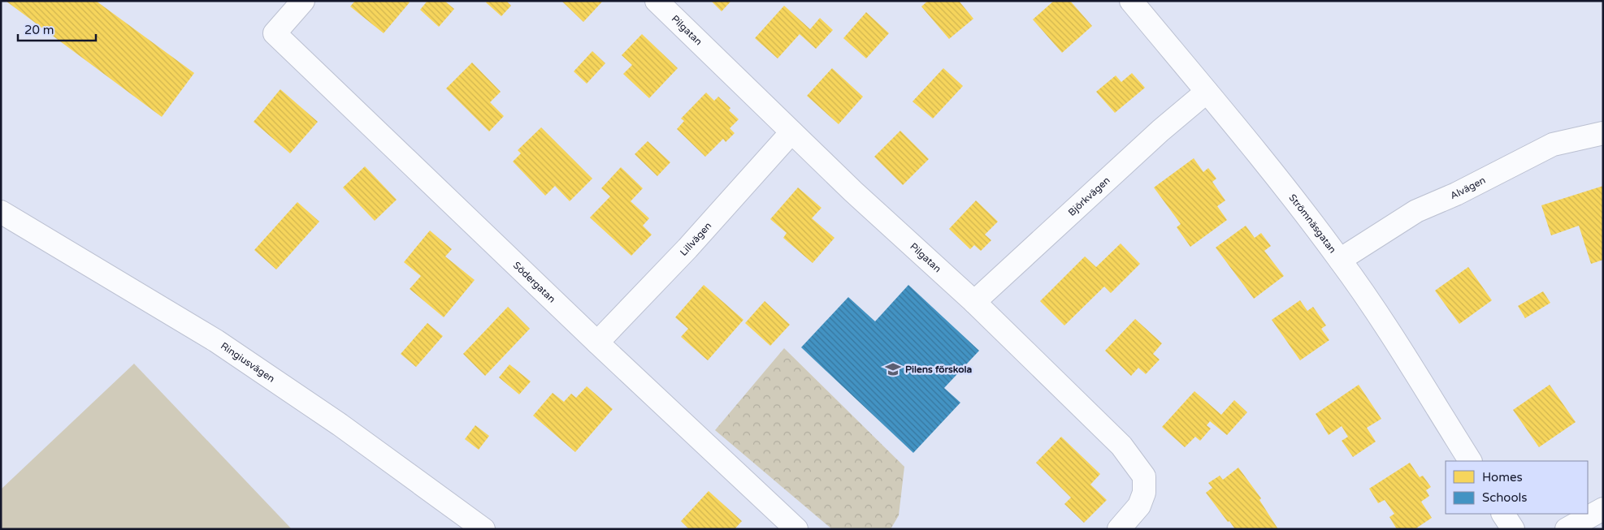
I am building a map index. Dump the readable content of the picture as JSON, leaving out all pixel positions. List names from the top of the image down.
{
  "streets": {
    "street": [
      "Pilgatan",
      "Alvägen",
      "Björkvägen",
      "Strömnäsgatan",
      "Lillvägen",
      "Södergatan",
      "Ringiusvägen"
    ]
  },
  "crossings": [
    ["Pilgatan", "Björkvägen"],
    ["Pilgatan", "Lillvägen"],
    ["Alvägen", "Strömnäsgatan"],
    ["Björkvägen", "Strömnäsgatan"],
    ["Lillvägen", "Södergatan"]
  ],
  "places": {
    "school or university": ["Pilens förskola"]
  },
  "legend": ["Homes", "Schools"],
  "scale_bar": "20 m"
}
